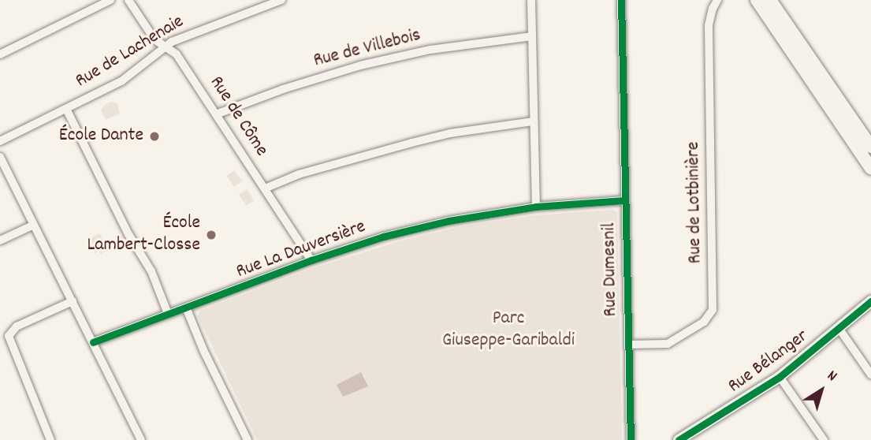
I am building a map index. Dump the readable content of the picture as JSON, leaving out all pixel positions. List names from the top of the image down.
{
  "streets": {
    "street": [
      "Rue de Villebois",
      "Rue de Lachenaie",
      "Rue de Côme",
      "Rue de Lotbinière",
      "Rue La Dauversière",
      "Rue Dumesnil",
      "Rue Bélanger"
    ]
  },
  "crossings": [
    ["Rue de Villebois", "Rue de Côme"],
    ["Rue de Lachenaie", "Rue de Côme"],
    ["Rue de Côme", "Rue La Dauversière"],
    ["Rue de Lotbinière", "Rue Dumesnil"],
    ["Rue La Dauversière", "Rue Dumesnil"]
  ],
  "parks": ["Parc Giuseppe-Garibaldi"],
  "places": ["École Dante", "École Lambert-Closse"],
  "north": "top right"
}
